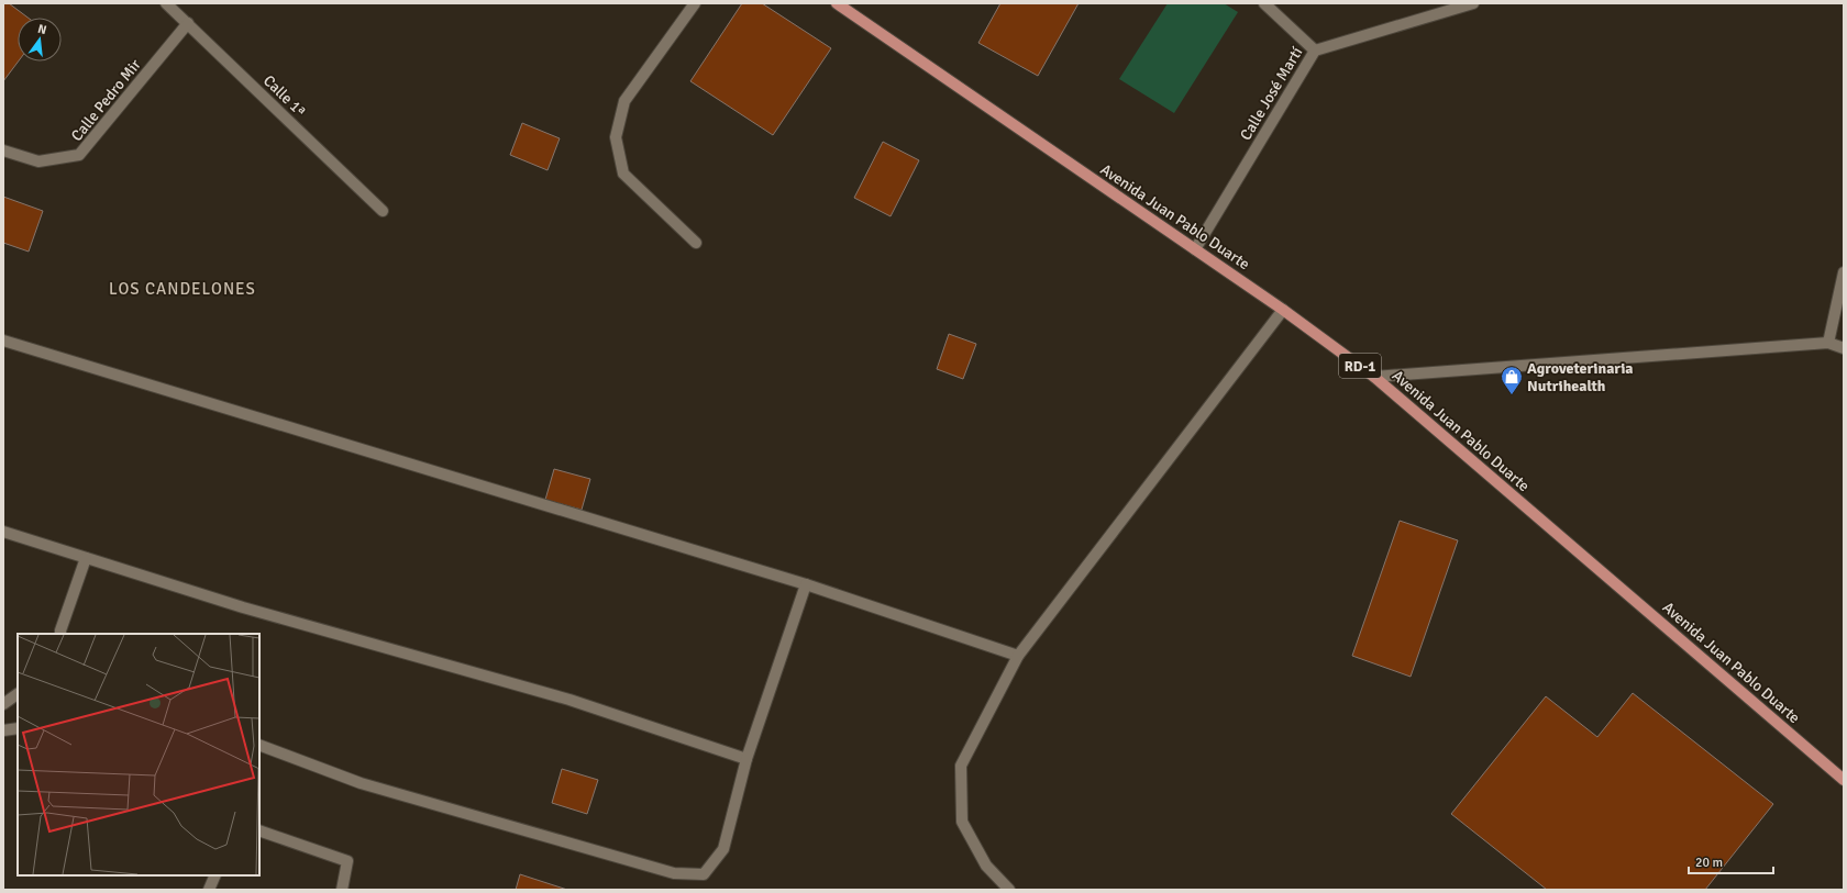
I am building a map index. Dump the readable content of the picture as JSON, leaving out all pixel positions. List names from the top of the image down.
{
  "streets": {
    "main road": ["Avenida Juan Pablo Duarte", "RD-1"],
    "street": ["Calle José Martí", "Calle 1ª", "Calle Pedro Mir"]
  },
  "crossings": [
    ["Calle José Martí", "Avenida Juan Pablo Duarte"],
    ["Calle 1ª", "Calle Pedro Mir"]
  ],
  "districts": ["LOS CANDELONES"],
  "places": {
    "shop": ["Agroveterinaria Nutrihealth"]
  },
  "scale_bar": "20 m",
  "north": "top"
}
